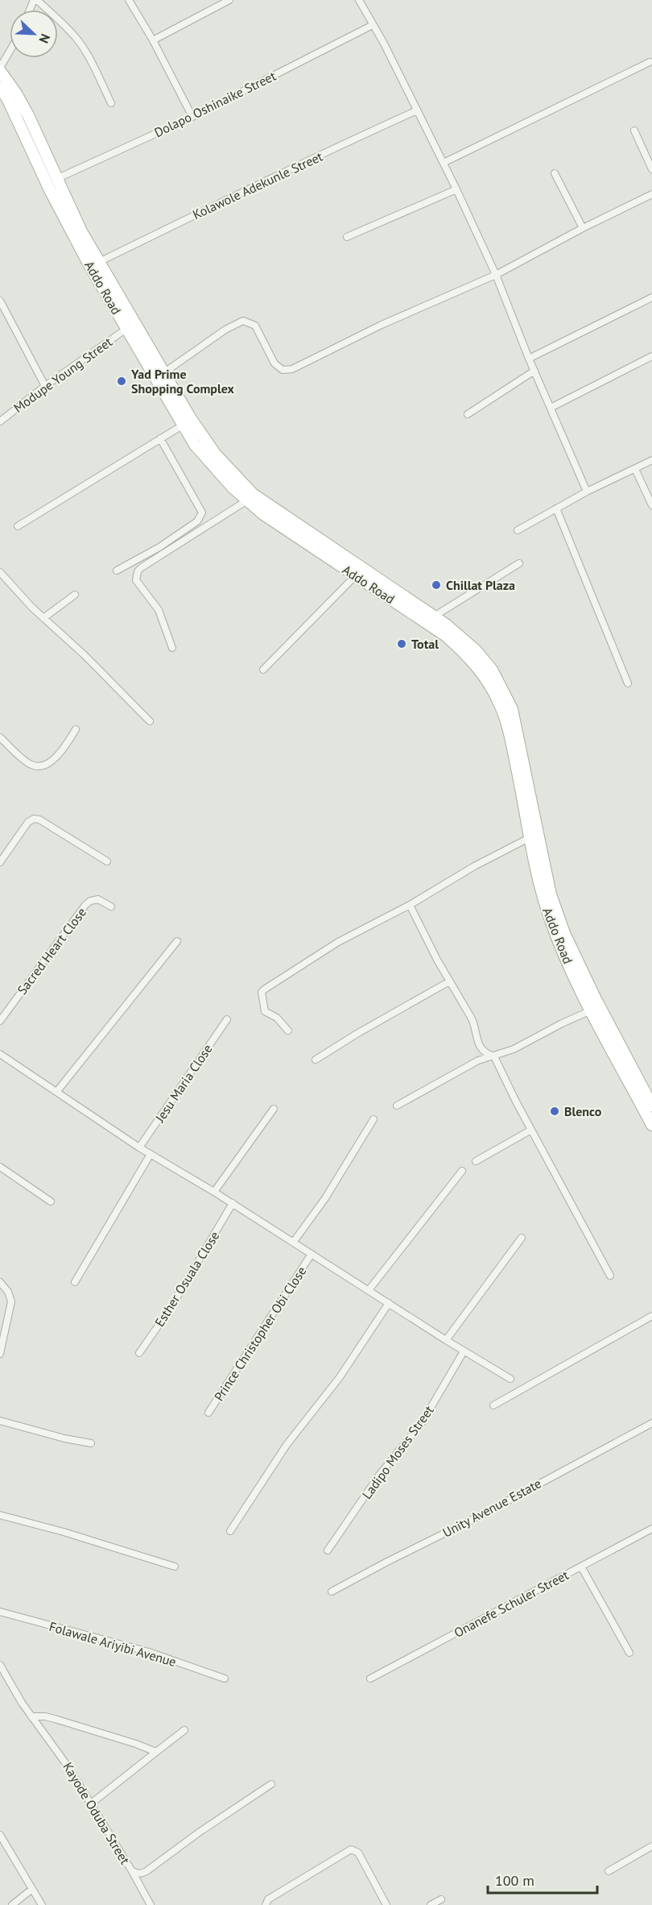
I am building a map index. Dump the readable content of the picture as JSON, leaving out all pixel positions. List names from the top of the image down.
{
  "streets": {
    "main road": ["Addo Road"],
    "street": [
      "Dolapo Oshinaike Street",
      "Kolawole Adekunle Street",
      "Modupe Young Street",
      "Sacred Heart Close",
      "Jesu Maria Close",
      "Esther Osuala Close",
      "Prince Christopher Obi Close",
      "Ladipo Moses Street",
      "Unity Avenue Estate",
      "Onanefe Schuler Street",
      "Folawale Ariyibi Avenue",
      "Kayode Oduba Street"
    ]
  },
  "crossings": [
    ["Dolapo Oshinaike Street", "Addo Road"],
    ["Kolawole Adekunle Street", "Addo Road"],
    ["Addo Road", "Modupe Young Street"]
  ],
  "places": [
    "Yad Prime Shopping Complex",
    "Chillat Plaza",
    "Total",
    "Blenco"
  ],
  "scale_bar": "100 m",
  "north": "bottom right"
}
